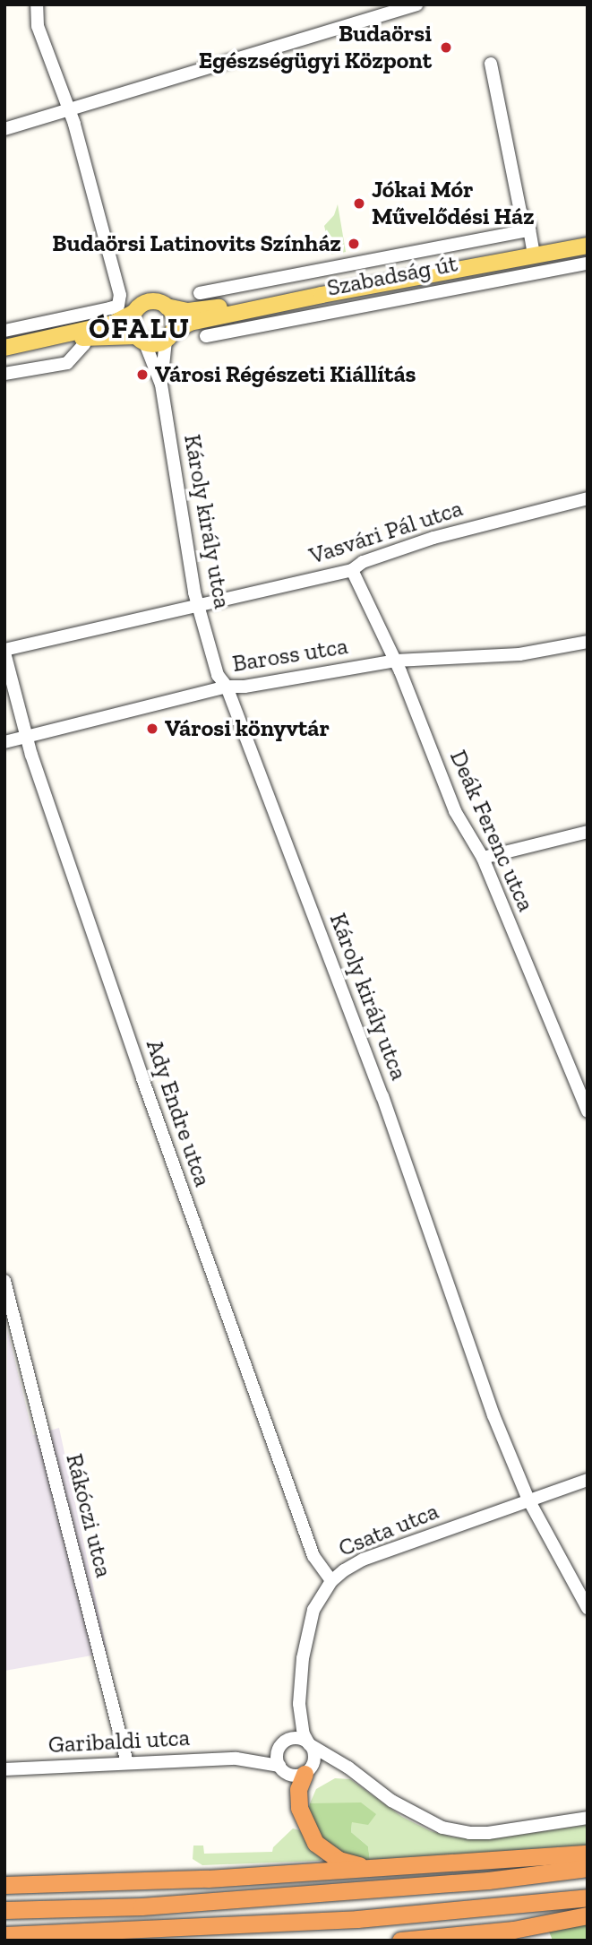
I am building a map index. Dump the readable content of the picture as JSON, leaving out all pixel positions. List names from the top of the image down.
{
  "streets": {
    "main road": ["Szabadság út"],
    "street": [
      "Károly király utca",
      "Vasvári Pál utca",
      "Baross utca",
      "Deák Ferenc utca",
      "Ady Endre utca",
      "Rákóczi utca",
      "Csata utca",
      "Garibaldi utca"
    ]
  },
  "crossings": [
    ["Szabadság út", "Károly király utca"],
    ["Károly király utca", "Vasvári Pál utca"],
    ["Károly király utca", "Baross utca"],
    ["Károly király utca", "Csata utca"],
    ["Vasvári Pál utca", "Deák Ferenc utca"],
    ["Vasvári Pál utca", "Ady Endre utca"],
    ["Baross utca", "Deák Ferenc utca"],
    ["Baross utca", "Ady Endre utca"],
    ["Ady Endre utca", "Csata utca"],
    ["Rákóczi utca", "Garibaldi utca"],
    ["Csata utca", "Garibaldi utca"]
  ],
  "districts": ["ÓFALU"],
  "places": [
    "Budaörsi Egészségügyi Központ",
    "Jókai Mór Művelődési Ház",
    "Budaörsi Latinovits Színház",
    "Városi Régészeti Kiállítás",
    "Városi könyvtár"
  ]
}
